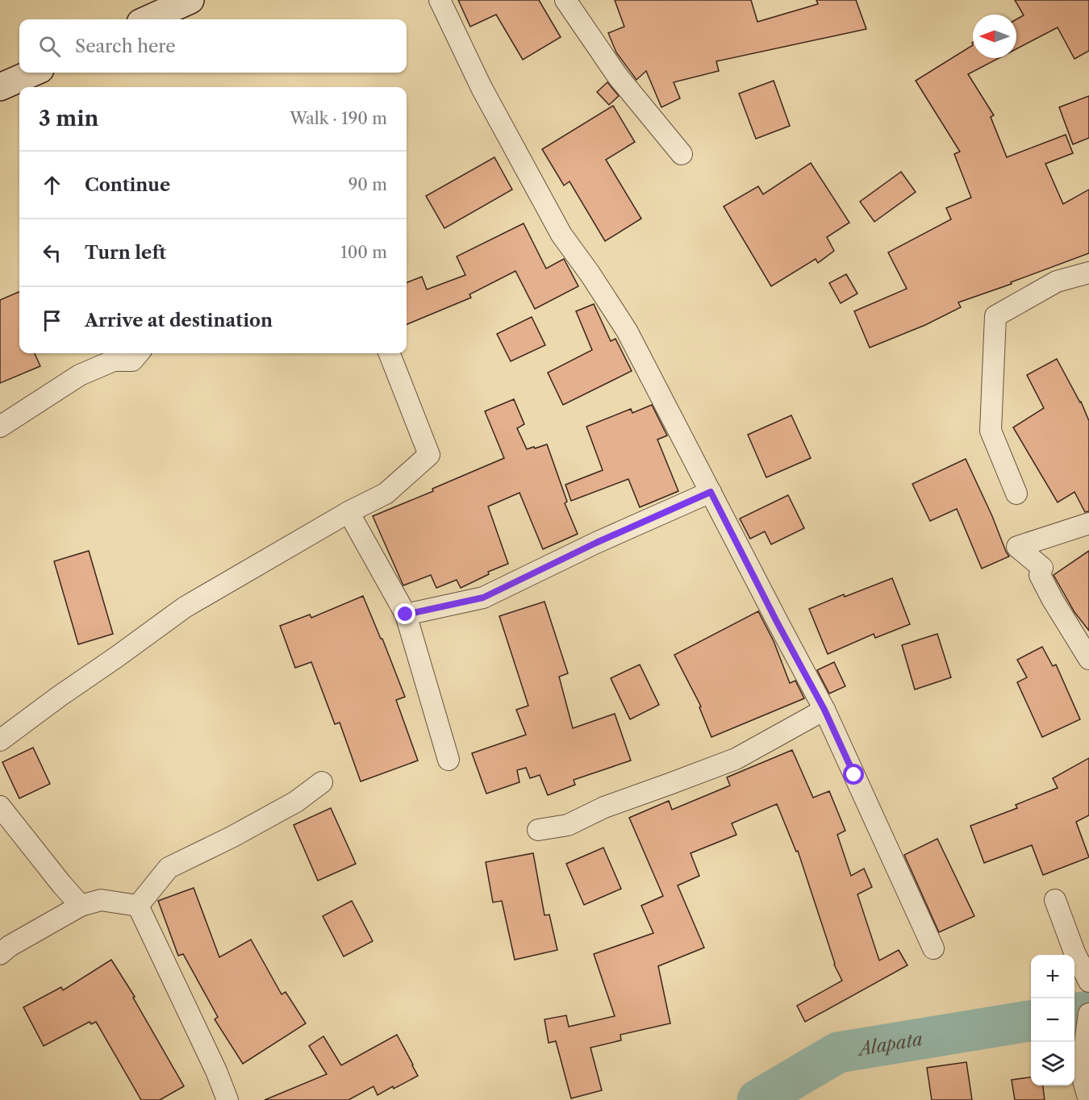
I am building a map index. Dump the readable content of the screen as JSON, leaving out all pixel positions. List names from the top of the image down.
{
  "water": ["Alapata"],
  "north": "left",
  "page": {
    "search": "Search here",
    "heading": ["3 min", "Walk · 190 m"],
    "list": [
      ["Continue", "90 m"],
      ["Turn left", "100 m"],
      "Arrive at destination"
    ],
    "map_buttons": ["+", "−"]
  }
}
